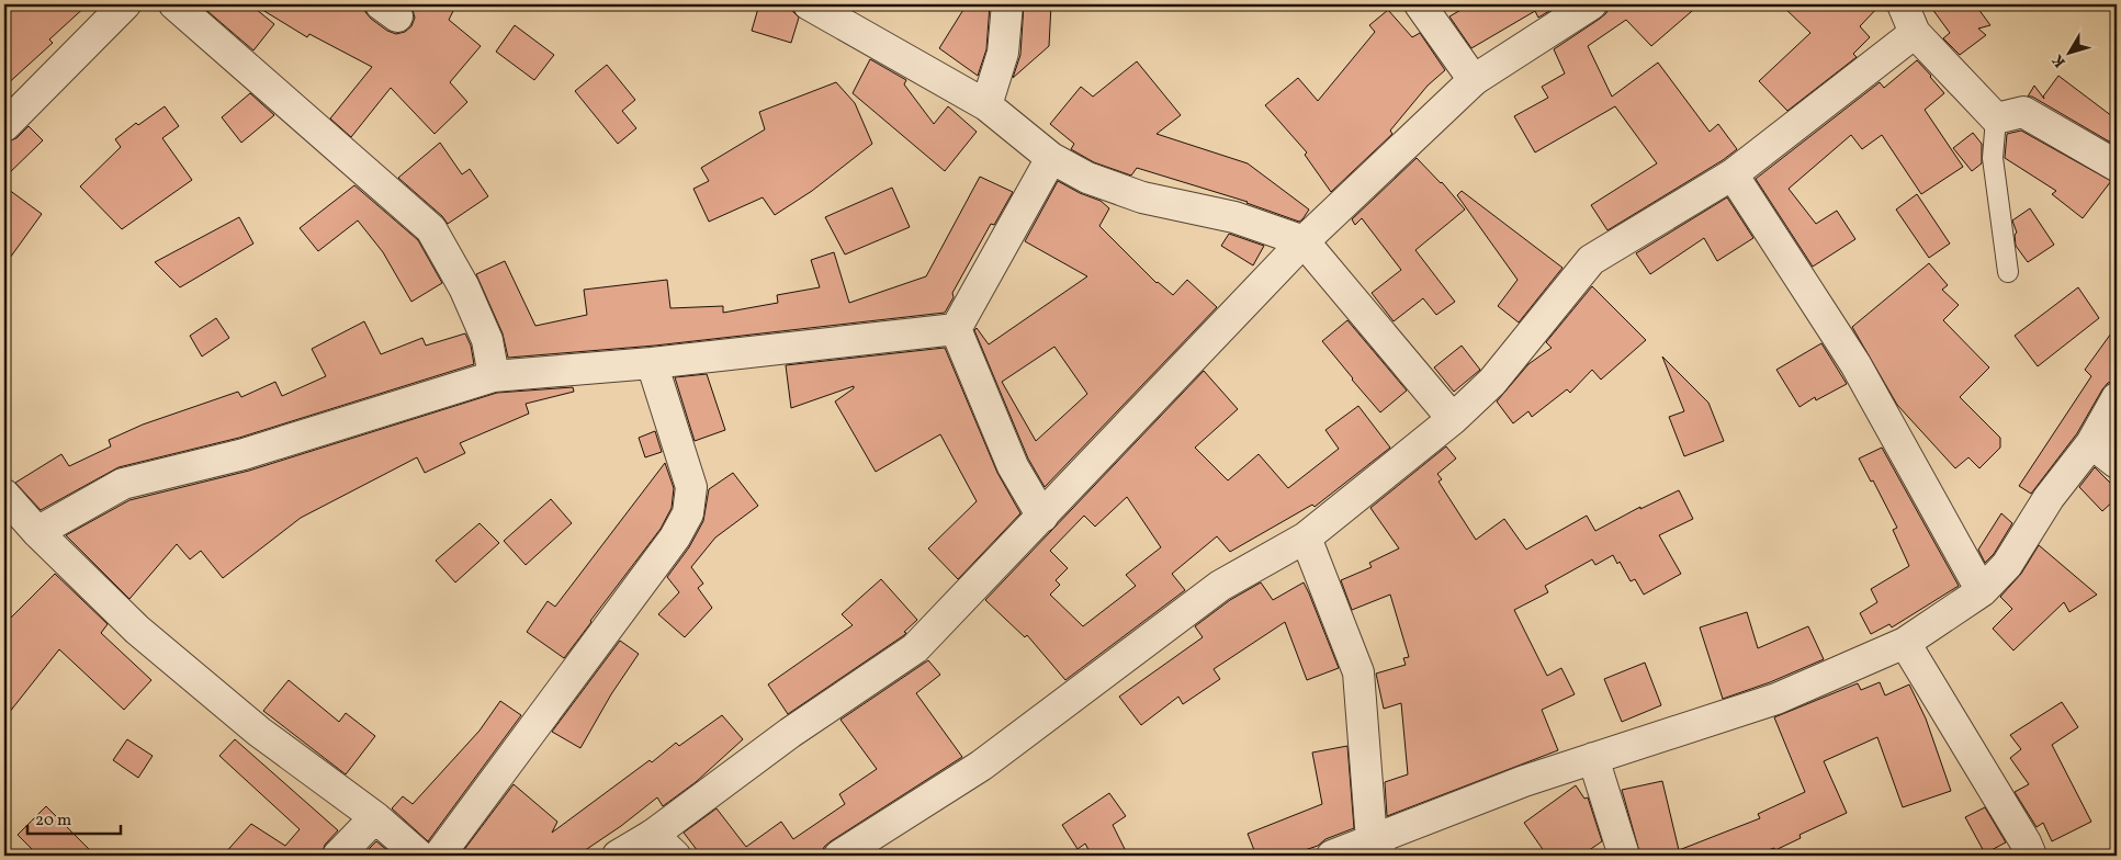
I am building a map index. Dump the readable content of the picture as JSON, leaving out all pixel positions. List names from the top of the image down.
{
  "scale_bar": "20 m",
  "north": "bottom left"
}
